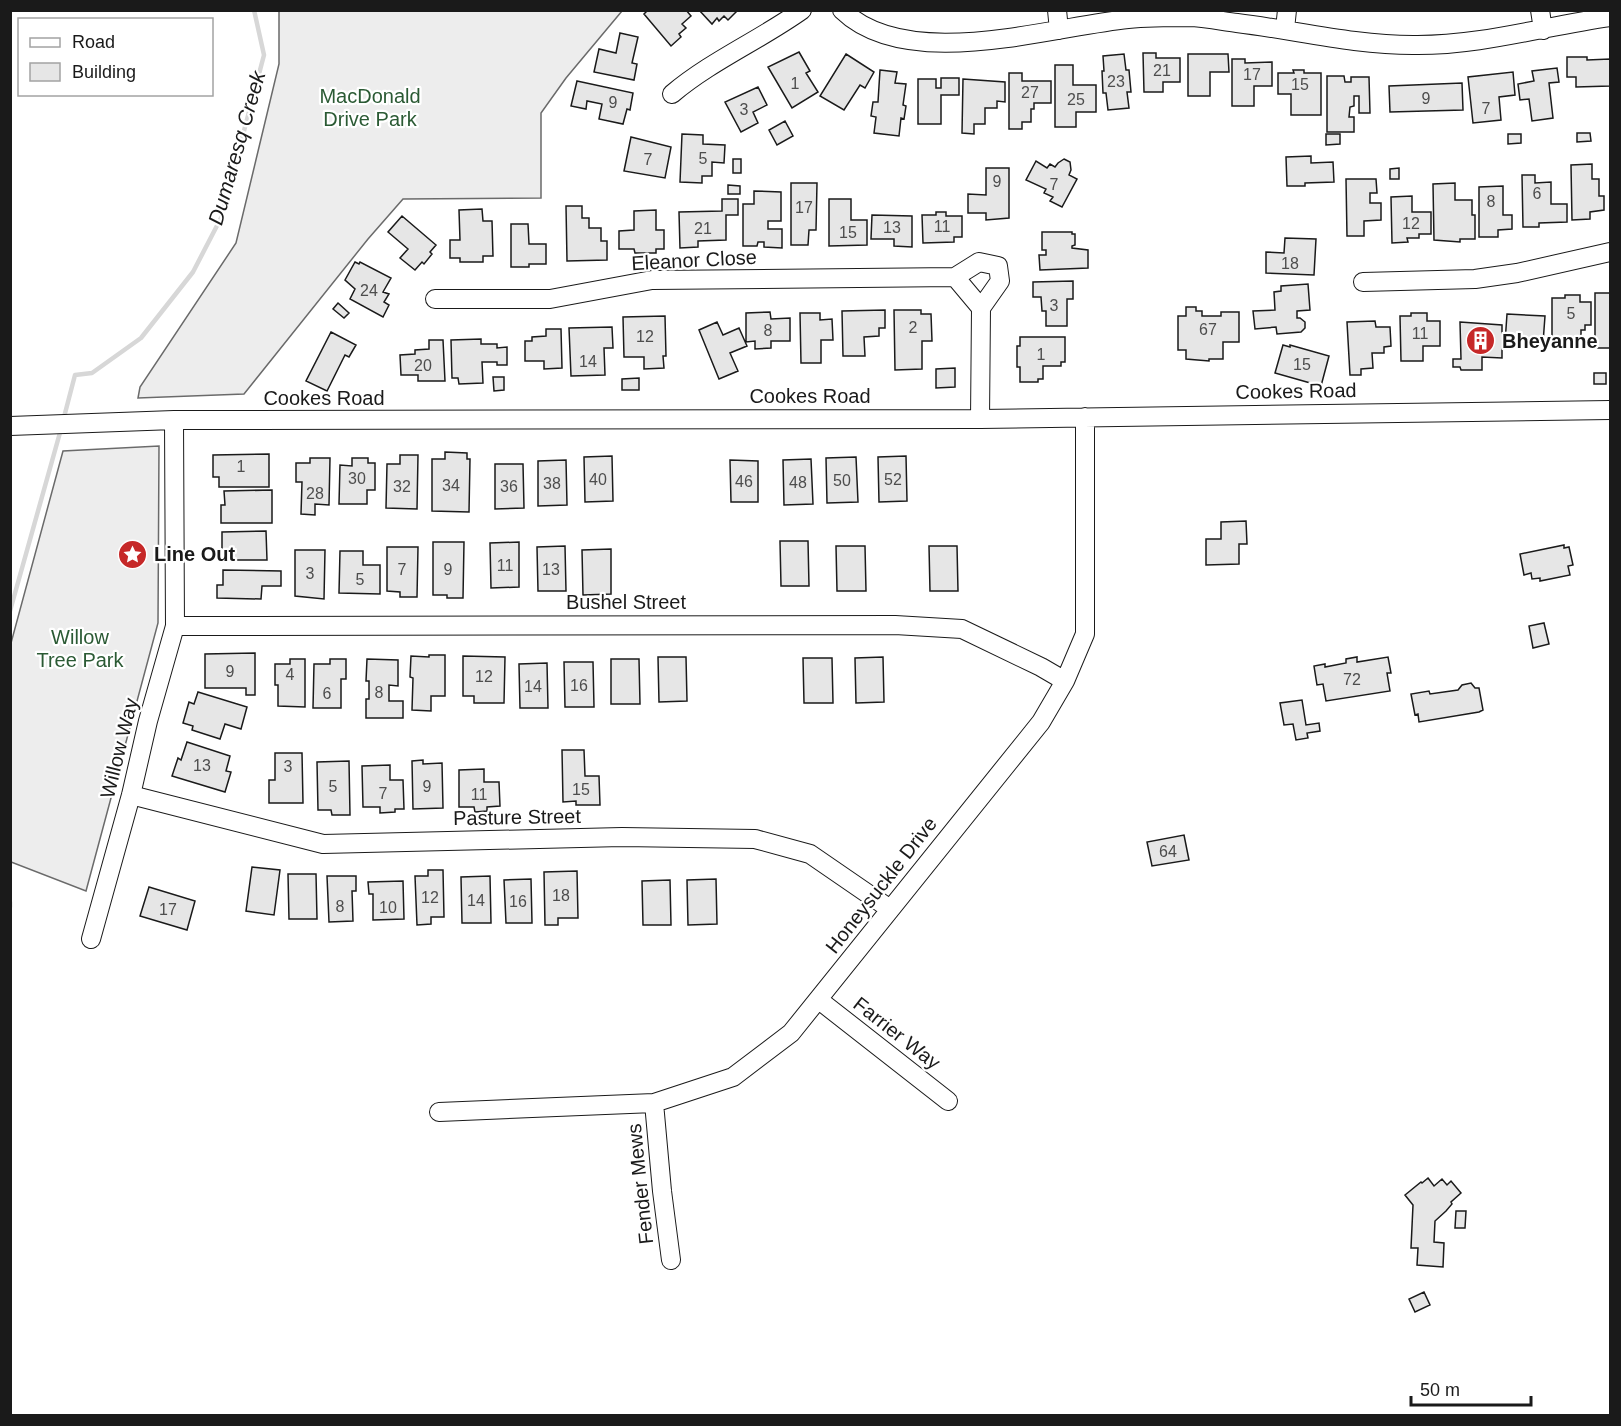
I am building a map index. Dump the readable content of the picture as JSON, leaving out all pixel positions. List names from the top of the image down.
{
  "streets": {
    "street": [
      "Eleanor Close",
      "Cookes Road",
      "Bushel Street",
      "Willow Way",
      "Pasture Street",
      "Honeysuckle Drive",
      "Farrier Way",
      "Fender Mews"
    ]
  },
  "crossings": [
    ["Cookes Road", "Willow Way"],
    ["Cookes Road", "Honeysuckle Drive"],
    ["Bushel Street", "Willow Way"],
    ["Bushel Street", "Honeysuckle Drive"],
    ["Willow Way", "Pasture Street"],
    ["Pasture Street", "Honeysuckle Drive"],
    ["Honeysuckle Drive", "Farrier Way"],
    ["Honeysuckle Drive", "Fender Mews"]
  ],
  "water": ["Dumaresq Creek"],
  "parks": ["MacDonald Drive Park", "Willow Tree Park"],
  "places": {
    "building": ["Bheyanne"],
    "place": ["Line Out"]
  },
  "house_numbers": [
    "21",
    "17",
    "23",
    "1",
    "15",
    "27",
    "9",
    "25",
    "9",
    "7",
    "3",
    "5",
    "7",
    "9",
    "7",
    "6",
    "8",
    "17",
    "12",
    "11",
    "13",
    "21",
    "15",
    "18",
    "24",
    "3",
    "5",
    "2",
    "67",
    "8",
    "11",
    "12",
    "1",
    "14",
    "15",
    "20",
    "1",
    "30",
    "40",
    "52",
    "50",
    "46",
    "48",
    "38",
    "34",
    "32",
    "36",
    "28",
    "11",
    "7",
    "9",
    "13",
    "3",
    "5",
    "9",
    "4",
    "12",
    "72",
    "16",
    "14",
    "8",
    "6",
    "13",
    "3",
    "5",
    "9",
    "15",
    "7",
    "11",
    "64",
    "18",
    "12",
    "14",
    "16",
    "8",
    "10",
    "17"
  ],
  "legend": ["Road", "Building"],
  "scale_bar": "50 m"
}
